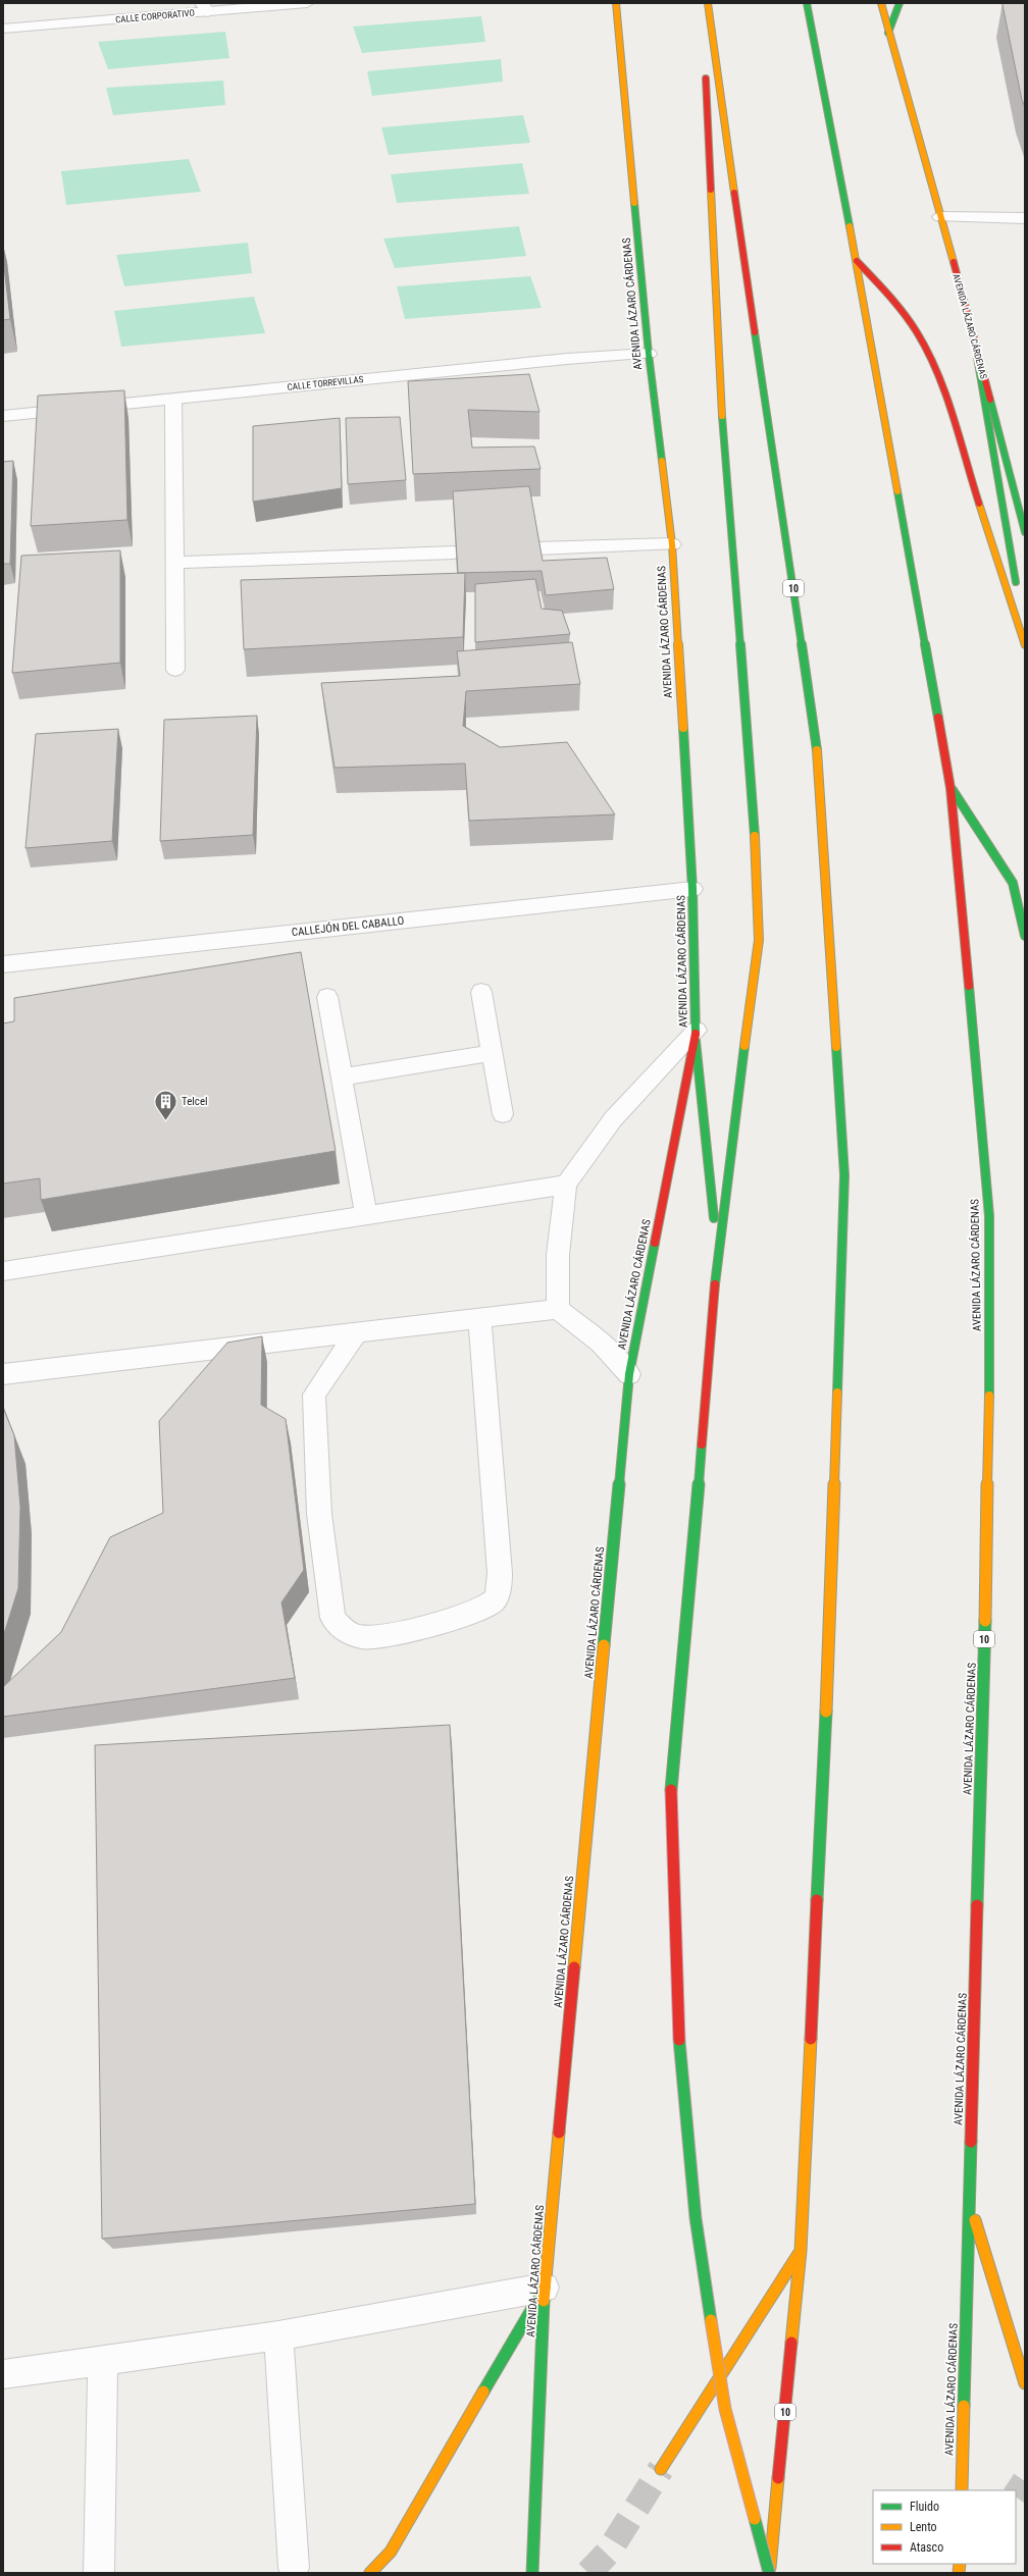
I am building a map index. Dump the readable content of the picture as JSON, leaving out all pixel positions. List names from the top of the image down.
{
  "streets": {
    "main road": ["AVENIDA LÁZARO CÁRDENAS", "10"],
    "street": ["CALLE CORPORATIVO", "CALLE TORREVILLAS", "CALLEJÓN DEL CABALLO"]
  },
  "crossings": [
    ["AVENIDA LÁZARO CÁRDENAS", "CALLE TORREVILLAS"],
    ["AVENIDA LÁZARO CÁRDENAS", "CALLEJÓN DEL CABALLO"]
  ],
  "places": {
    "building": ["Telcel"]
  },
  "legend": ["Fluido", "Lento", "Atasco"]
}
